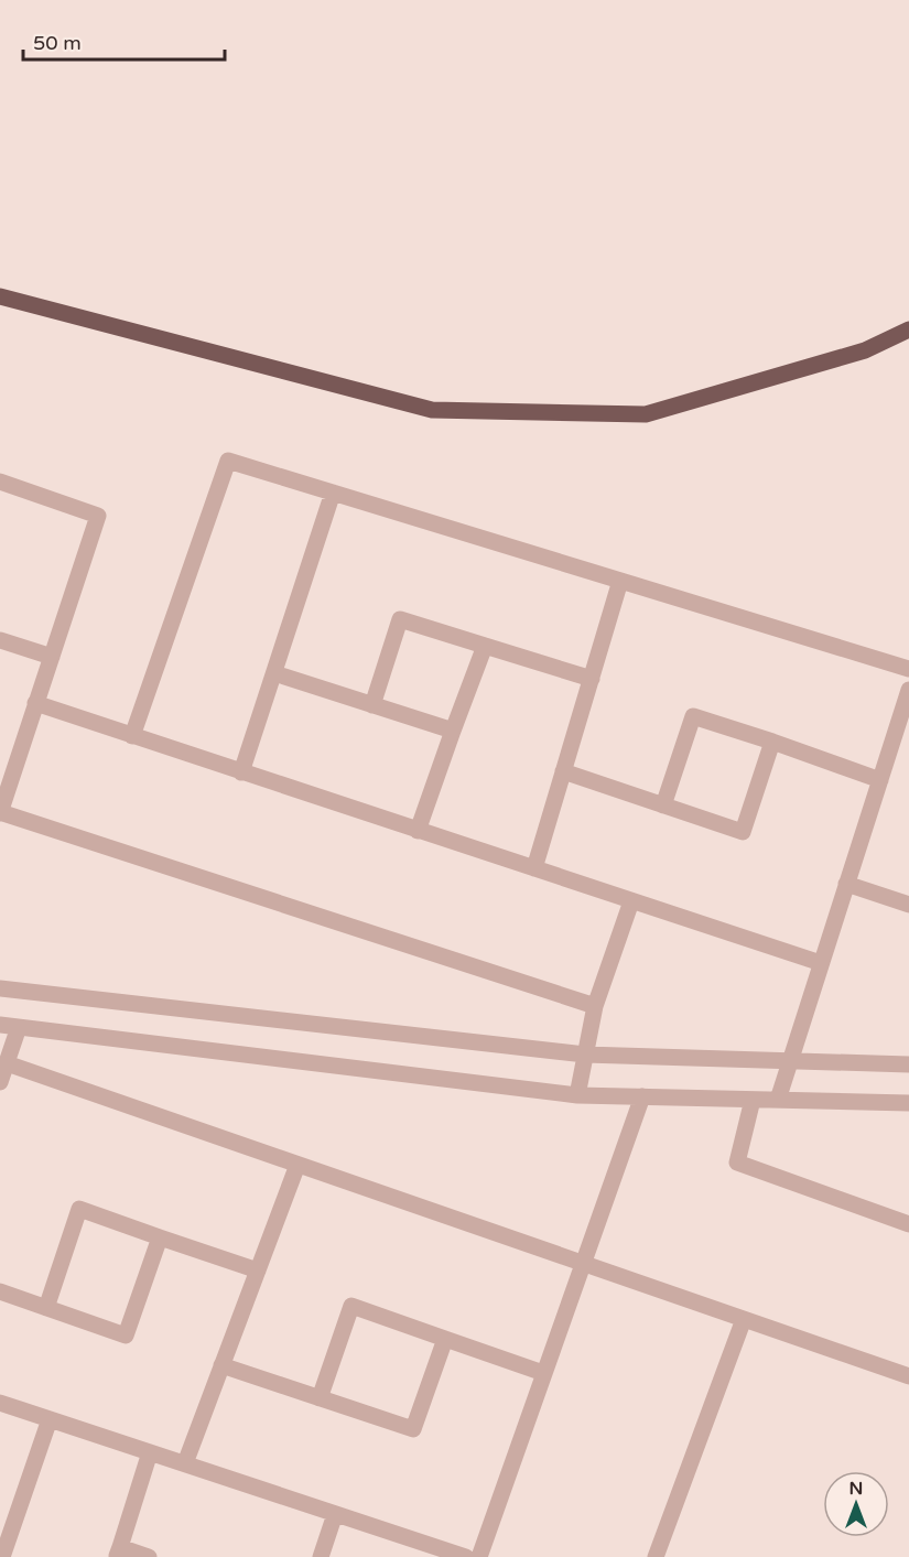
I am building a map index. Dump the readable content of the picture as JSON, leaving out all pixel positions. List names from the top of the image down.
{
  "scale_bar": "50 m",
  "north": "top"
}
